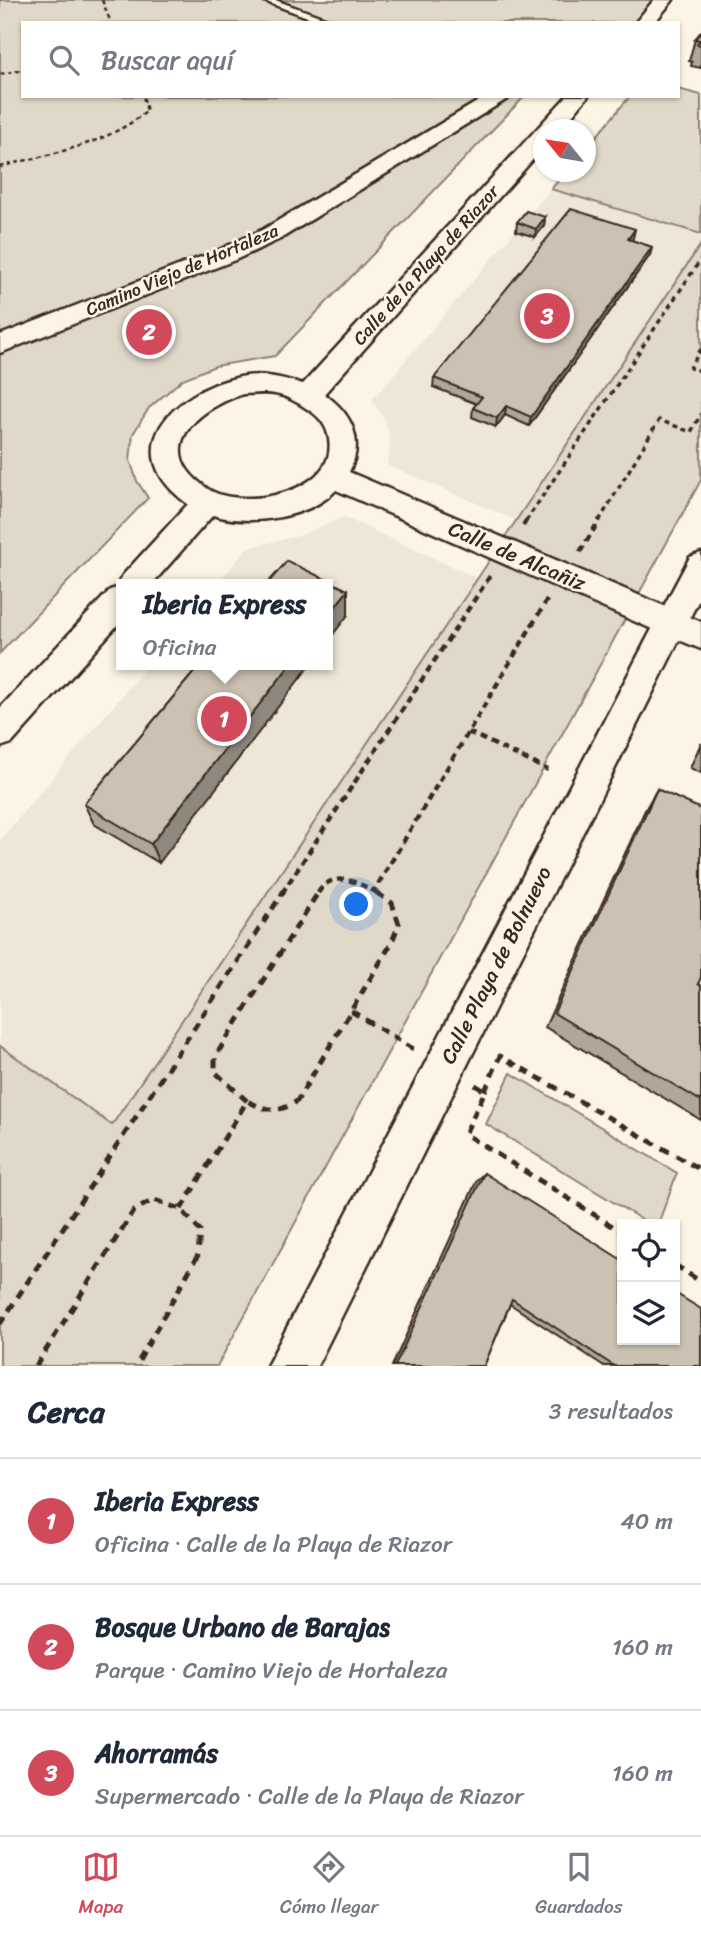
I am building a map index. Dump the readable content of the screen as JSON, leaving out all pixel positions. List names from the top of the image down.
{
  "streets": {
    "street": [
      "Calle de la Playa de Riazor",
      "Camino Viejo de Hortaleza",
      "Calle de Alcañiz",
      "Calle Playa de Bolnuevo"
    ]
  },
  "crossings": [
    ["Calle de la Playa de Riazor", "Calle de Alcañiz"],
    ["Calle de Alcañiz", "Calle Playa de Bolnuevo"]
  ],
  "north": "top left",
  "page": {
    "search": "Buscar aquí",
    "pins": ["3", "2", "1"],
    "popup": ["Iberia Express", "Oficina"],
    "heading": ["Cerca", "3 resultados"],
    "list": [
      {
        "mark": "1",
        "name": "Iberia Express",
        "note": "Oficina · Calle de la Playa de Riazor",
        "value": "40 m"
      },
      {
        "mark": "2",
        "name": "Bosque Urbano de Barajas",
        "note": "Parque · Camino Viejo de Hortaleza",
        "value": "160 m"
      },
      {
        "mark": "3",
        "name": "Ahorramás",
        "note": "Supermercado · Calle de la Playa de Riazor",
        "value": "160 m"
      }
    ],
    "nav": ["Mapa", "Cómo llegar", "Guardados"]
  }
}
